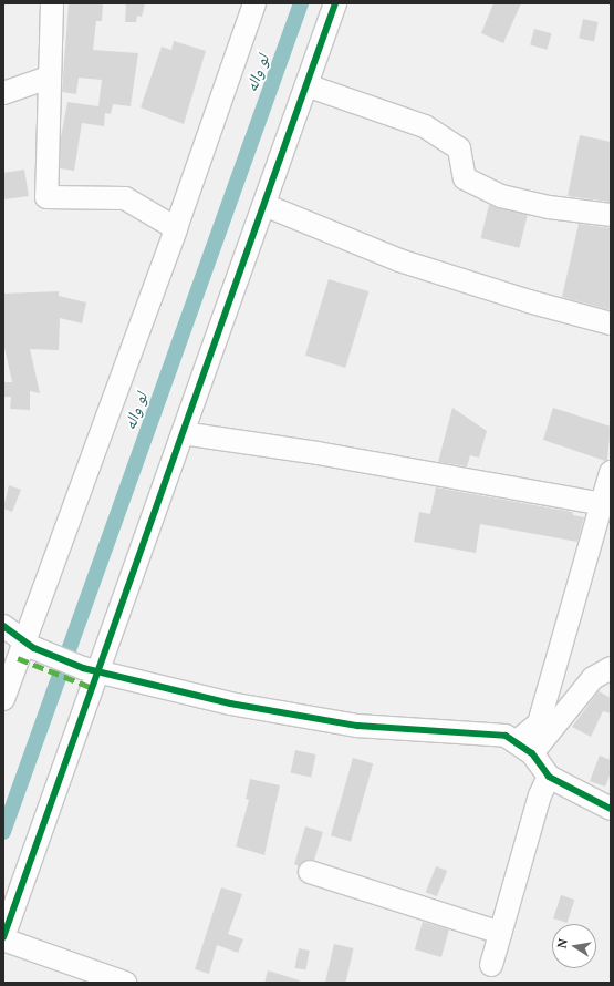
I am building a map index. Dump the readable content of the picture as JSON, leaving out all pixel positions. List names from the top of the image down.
{
  "water": ["لو واله"],
  "north": "left"
}
